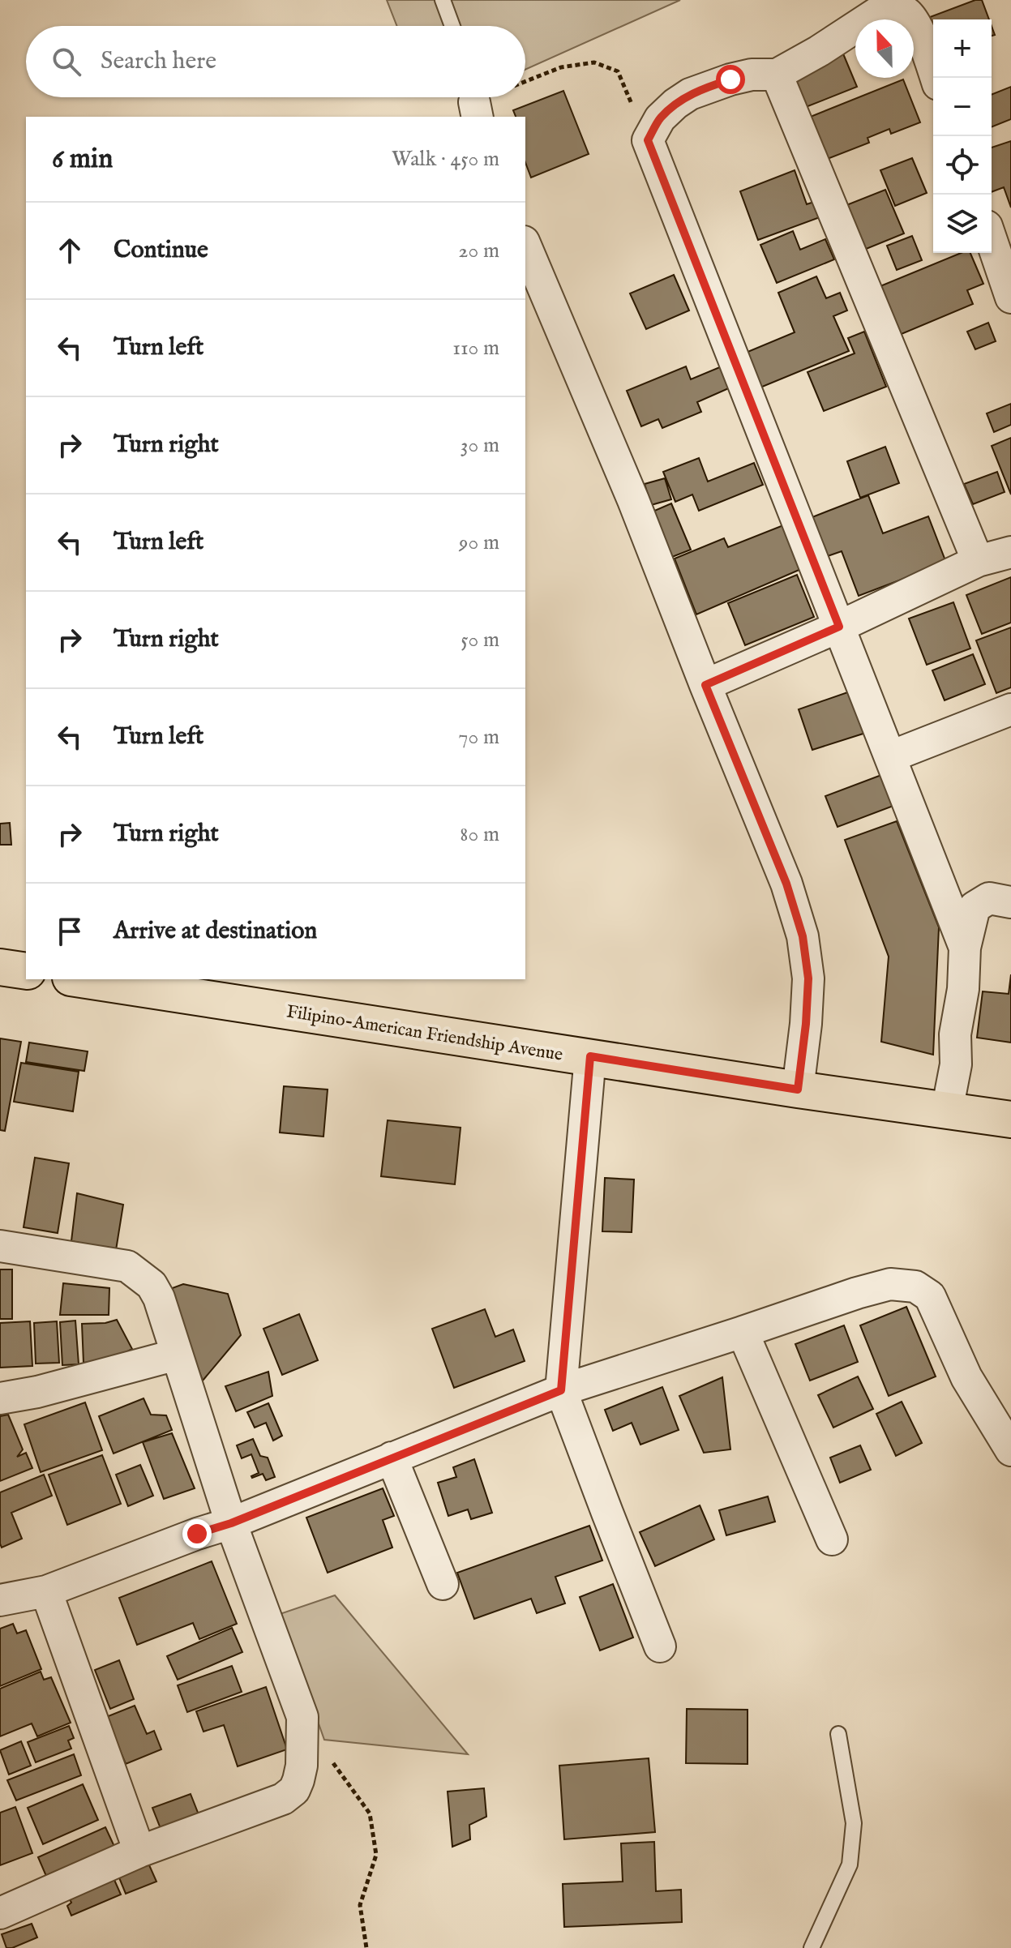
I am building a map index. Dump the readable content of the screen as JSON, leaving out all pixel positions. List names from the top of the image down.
{
  "streets": {
    "main road": ["Filipino-American Friendship Avenue"]
  },
  "north": "top",
  "page": {
    "map_buttons": ["+", "−"],
    "search": "Search here",
    "heading": ["6 min", "Walk · 450 m"],
    "list": [
      ["Continue", "20 m"],
      ["Turn left", "110 m"],
      ["Turn right", "30 m"],
      ["Turn left", "90 m"],
      ["Turn right", "50 m"],
      ["Turn left", "70 m"],
      ["Turn right", "80 m"],
      "Arrive at destination"
    ]
  }
}
